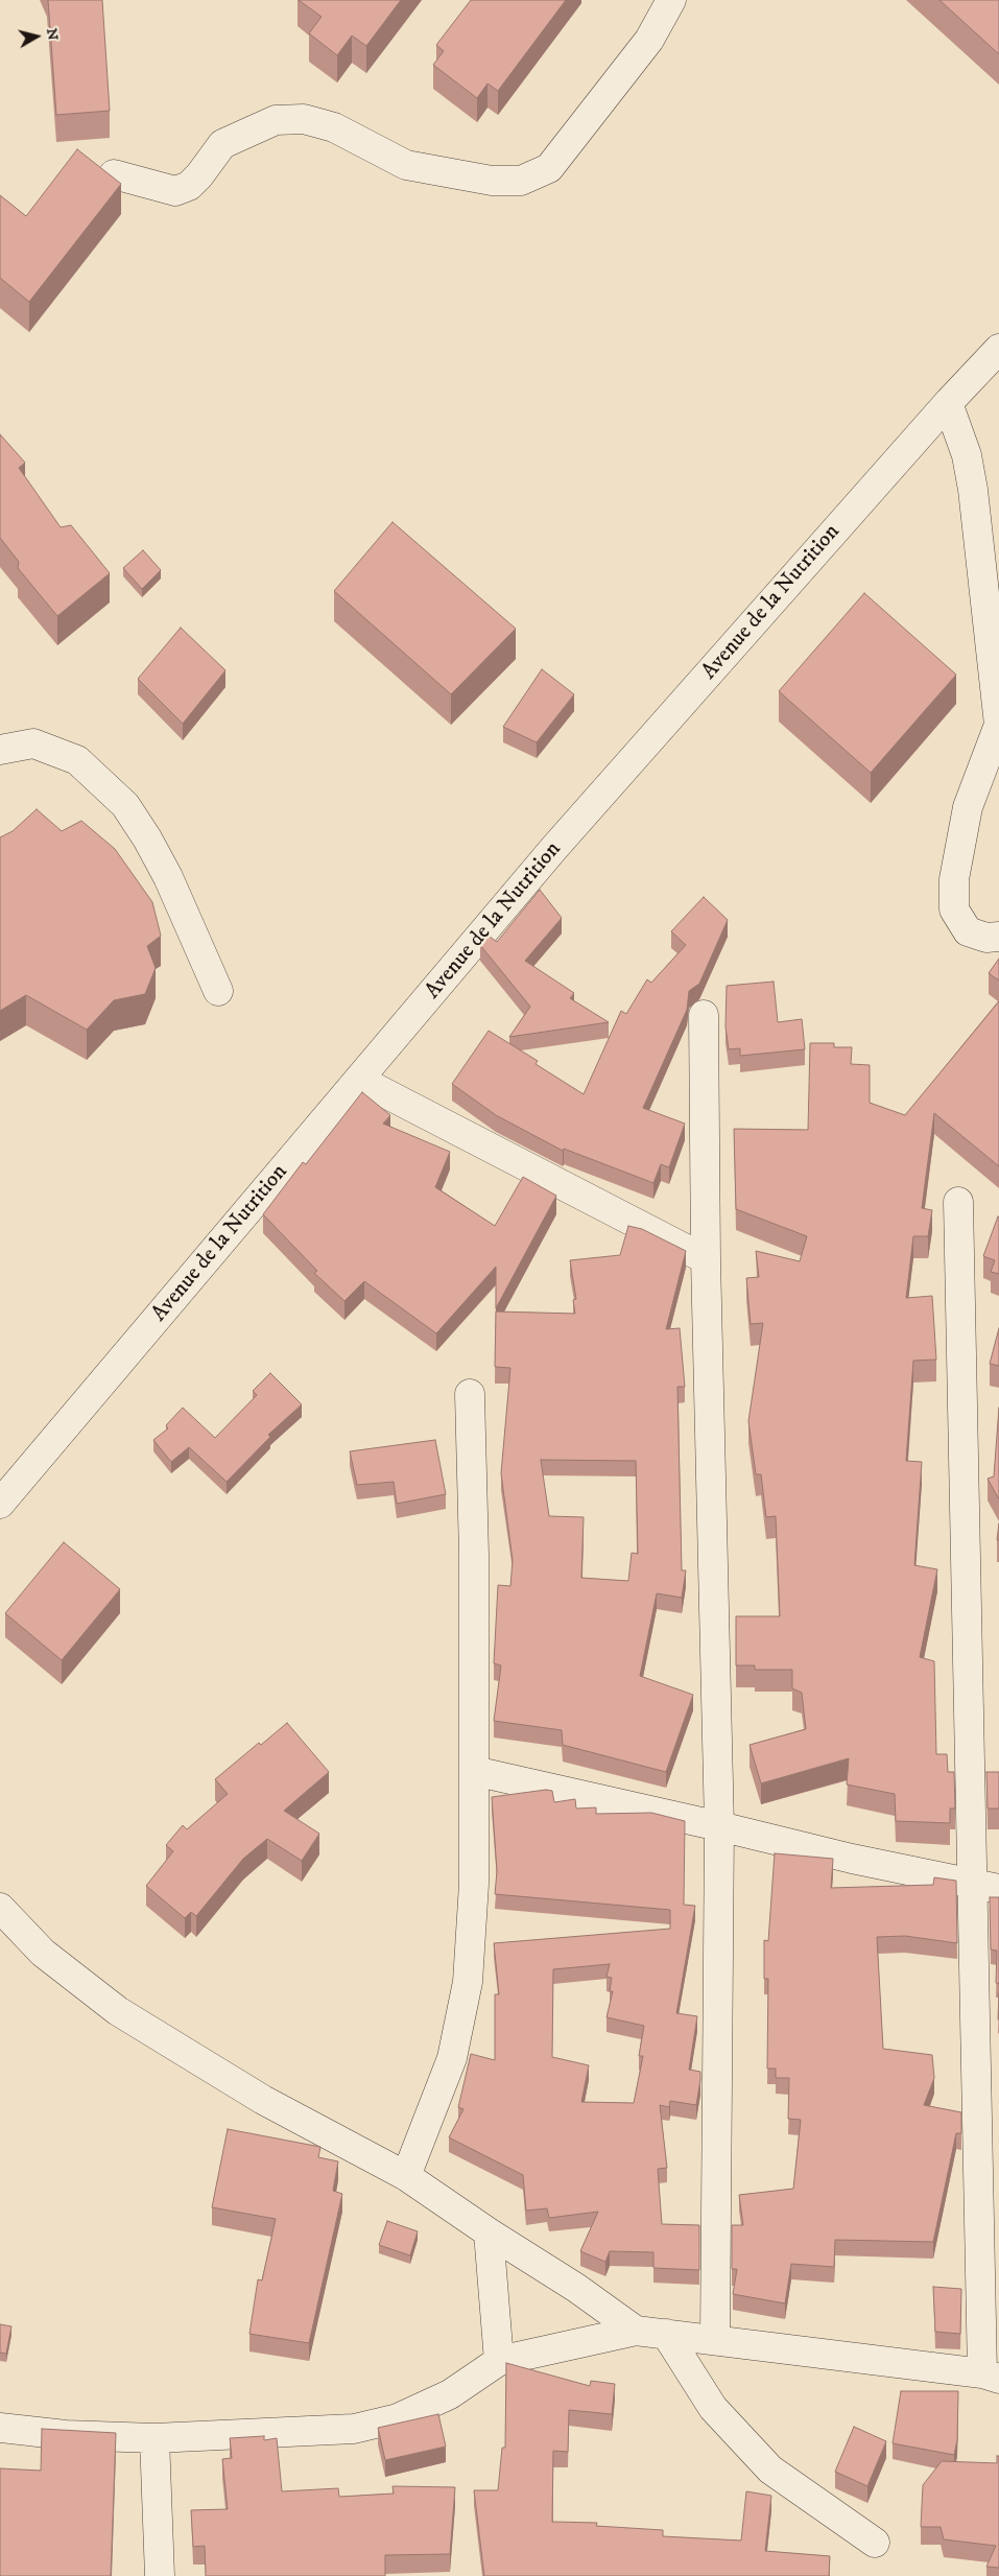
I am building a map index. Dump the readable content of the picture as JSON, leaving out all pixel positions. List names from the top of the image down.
{
  "streets": {
    "street": ["Avenue de la Nutrition"]
  },
  "north": "right"
}
